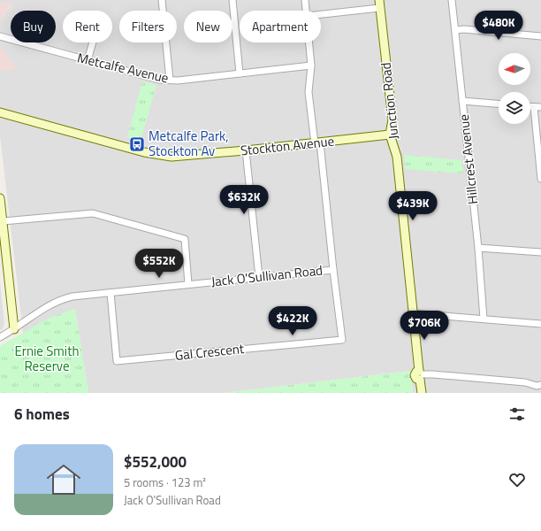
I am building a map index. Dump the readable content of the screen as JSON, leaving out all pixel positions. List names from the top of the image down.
{
  "streets": {
    "street": [
      "Metcalfe Avenue",
      "Junction Road",
      "Stockton Avenue",
      "Hillcrest Avenue",
      "Jack O'Sullivan Road",
      "Gal Crescent"
    ]
  },
  "crossings": [
    ["Metcalfe Avenue", "Gal Crescent"],
    ["Junction Road", "Stockton Avenue"],
    ["Stockton Avenue", "Gal Crescent"],
    ["Jack O'Sullivan Road", "Gal Crescent"]
  ],
  "parks": ["Ernie Smith Reserve"],
  "places": {
    "bus stop": ["Metcalfe Park, Stockton Av"]
  },
  "north": "left",
  "page": {
    "price": [
      "$480K",
      "$632K",
      "$439K",
      "$552K",
      "$422K",
      "$706K"
    ],
    "chip": [
      "Buy",
      "Rent",
      "Filters",
      "New",
      "Apartment"
    ],
    "heading": "6 homes",
    "list": [
      {
        "name": "$552,000",
        "note": "5 rooms · 123 m² · Jack O'Sullivan Road"
      }
    ]
  }
}
